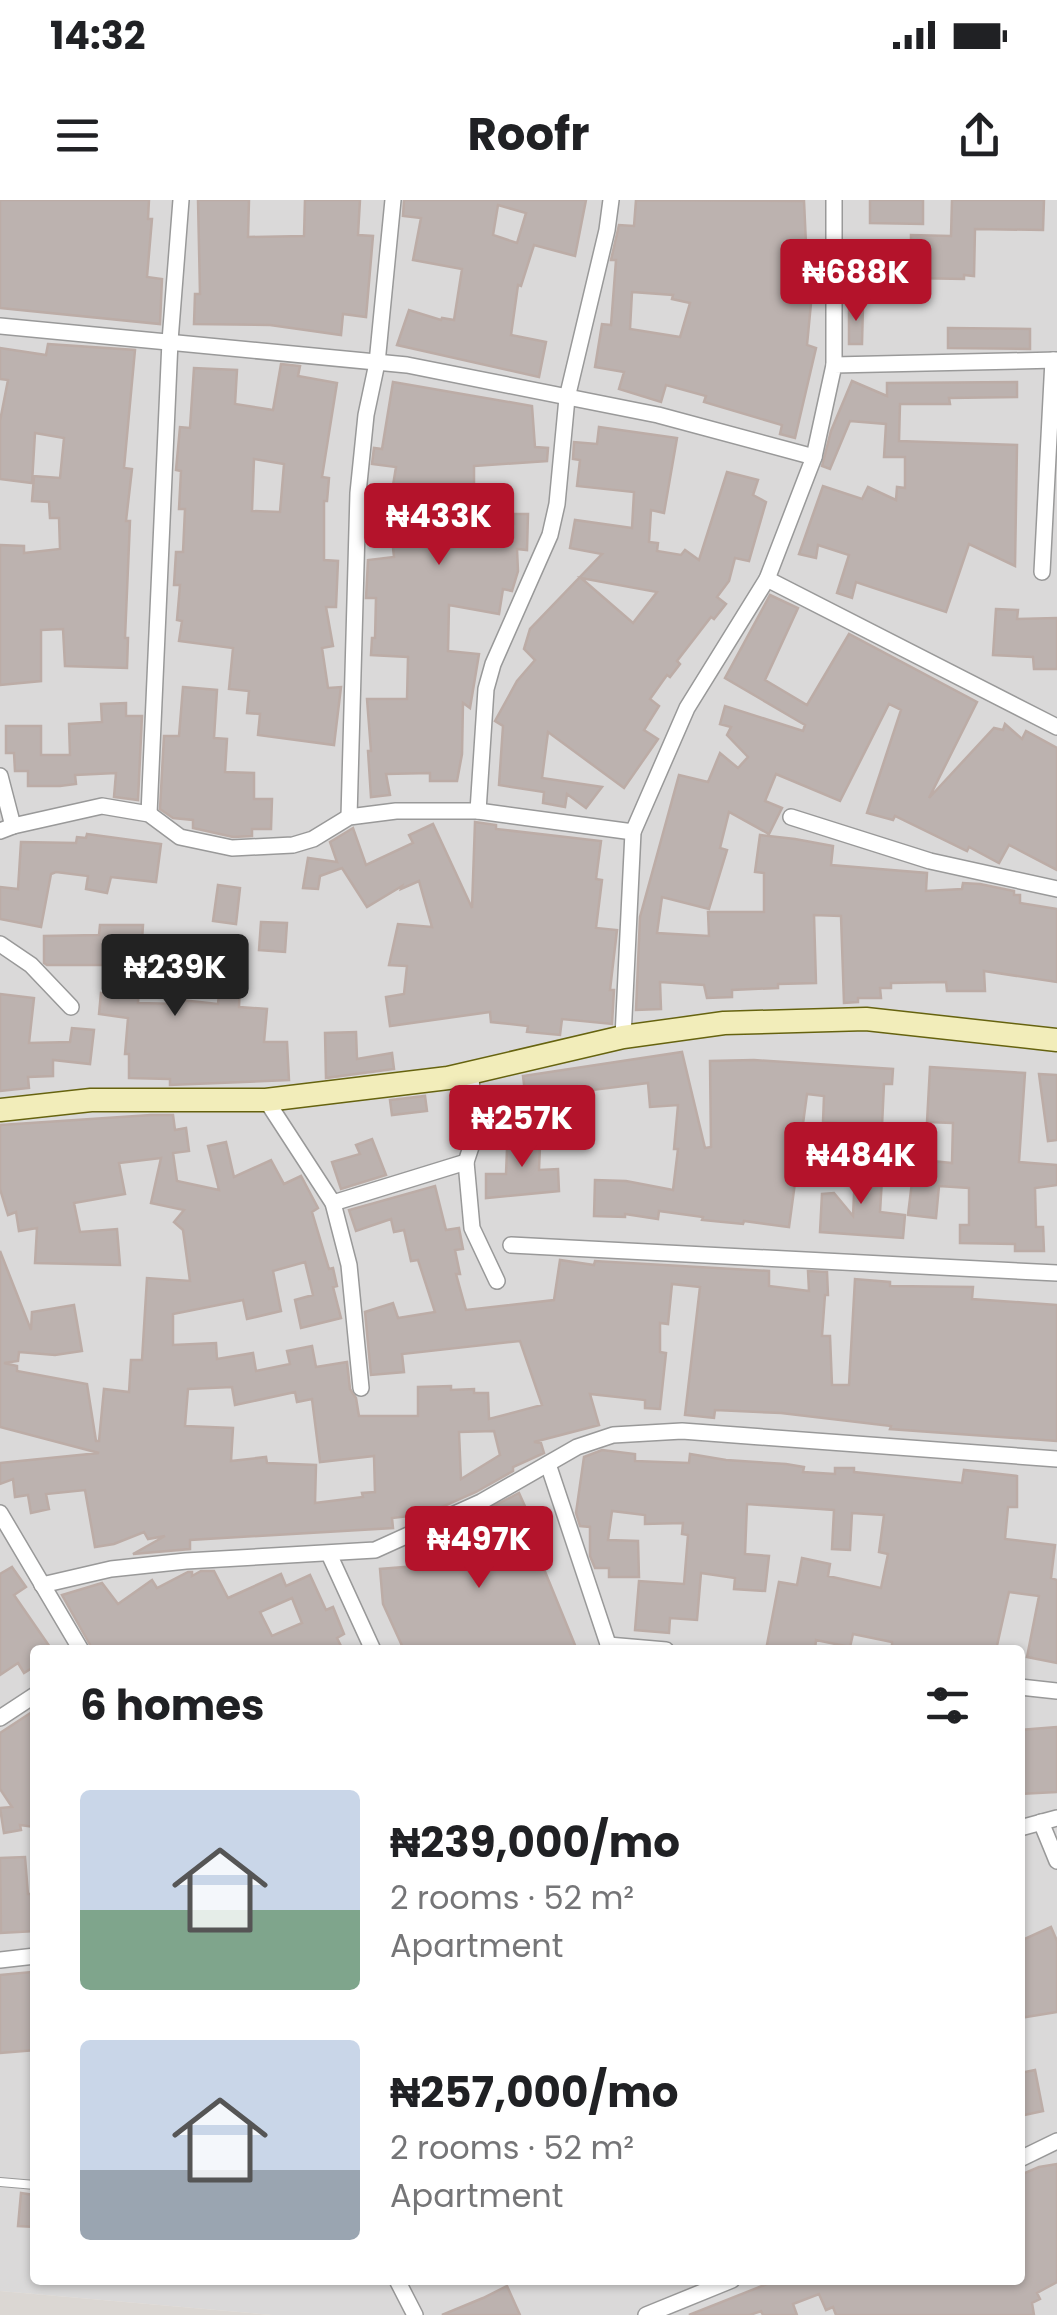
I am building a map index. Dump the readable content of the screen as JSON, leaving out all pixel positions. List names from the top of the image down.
{
  "page": {
    "status": "14:32",
    "header": "Roofr",
    "price": [
      "₦688K",
      "₦433K",
      "₦239K",
      "₦257K",
      "₦484K",
      "₦497K"
    ],
    "heading": "6 homes",
    "list": [
      {
        "name": "₦239,000/mo",
        "note": "2 rooms · 52 m² · Apartment"
      },
      {
        "name": "₦257,000/mo",
        "note": "2 rooms · 52 m² · Apartment"
      }
    ]
  }
}
